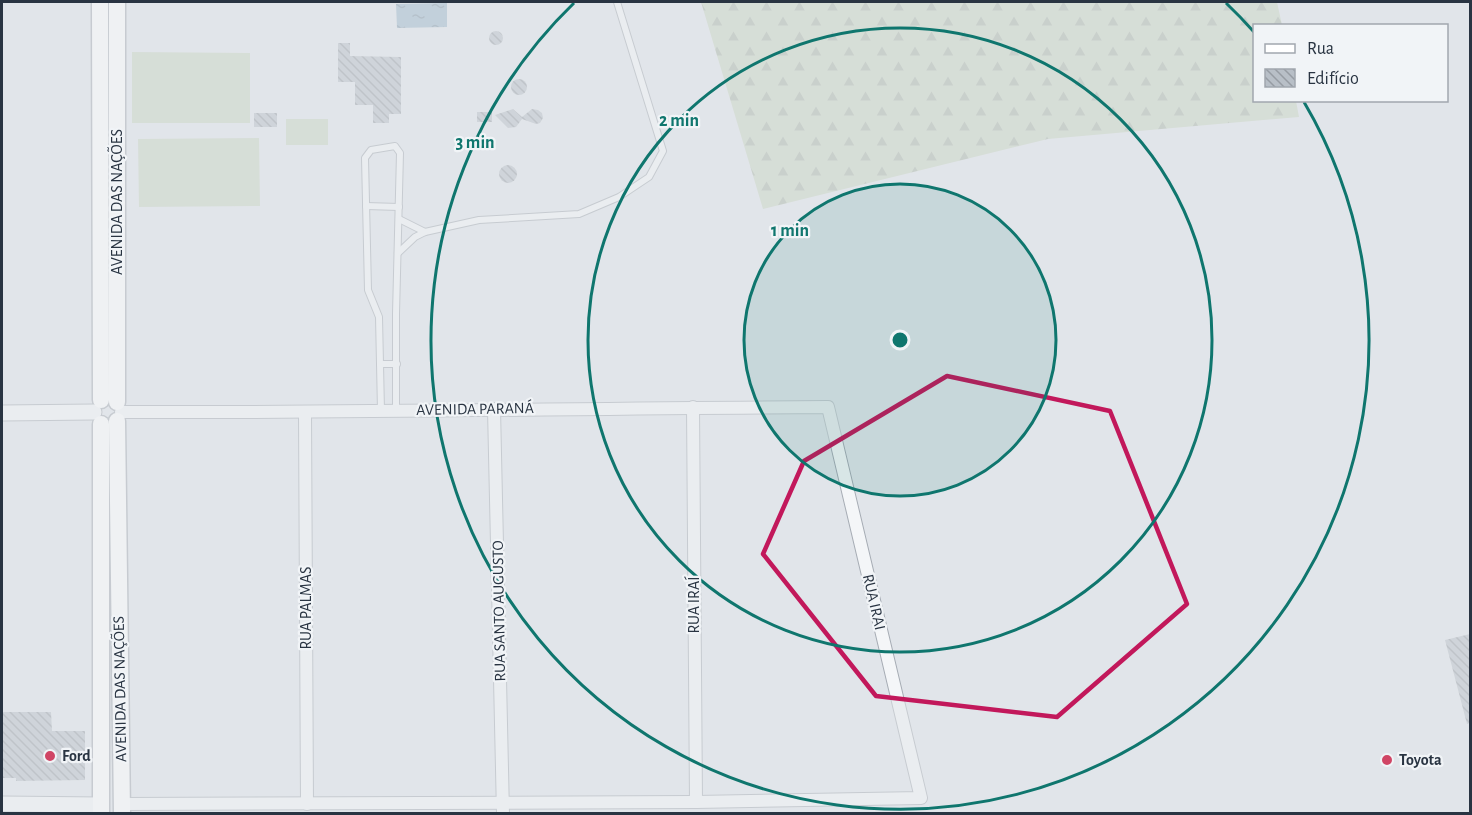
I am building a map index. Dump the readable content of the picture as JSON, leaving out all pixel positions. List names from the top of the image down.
{
  "streets": {
    "main road": ["AVENIDA DAS NAÇÕES"],
    "street": [
      "AVENIDA PARANÁ",
      "RUA IRAI",
      "RUA IRAÍ",
      "RUA PALMAS",
      "RUA SANTO AUGUSTO"
    ]
  },
  "crossings": [
    ["AVENIDA DAS NAÇÕES", "AVENIDA PARANÁ"],
    ["AVENIDA PARANÁ", "RUA IRAI"],
    ["AVENIDA PARANÁ", "RUA IRAÍ"],
    ["AVENIDA PARANÁ", "RUA PALMAS"],
    ["AVENIDA PARANÁ", "RUA SANTO AUGUSTO"],
    ["RUA IRAI", "RUA IRAÍ"]
  ],
  "places": ["Ford", "Toyota"],
  "legend": ["Rua", "Edifício"],
  "rings": ["2 min", "3 min", "1 min"]
}
